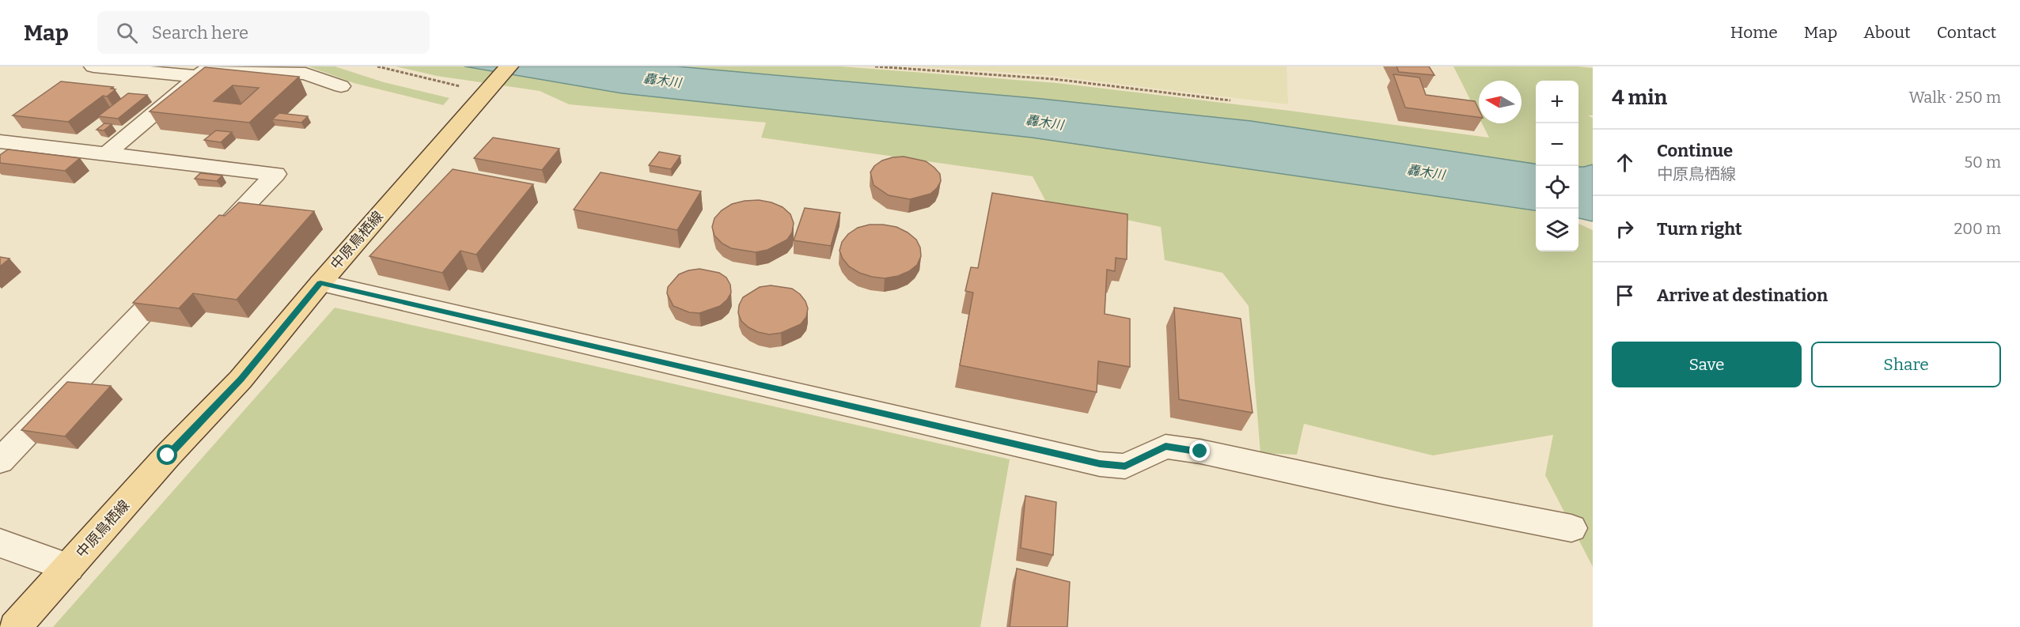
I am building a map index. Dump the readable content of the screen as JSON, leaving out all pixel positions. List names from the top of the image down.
{
  "streets": {
    "main road": ["中原鳥栖線"]
  },
  "water": ["轟木川"],
  "north": "left",
  "page": {
    "header": "Map",
    "search": "Search here",
    "nav": [
      "Home",
      "Map",
      "About",
      "Contact"
    ],
    "heading": ["4 min", "Walk · 250 m"],
    "map_buttons": ["+", "−"],
    "list": [
      ["Continue", "中原鳥栖線", "50 m"],
      ["Turn right", "200 m"],
      "Arrive at destination"
    ],
    "buttons": ["Save", "Share"]
  }
}
